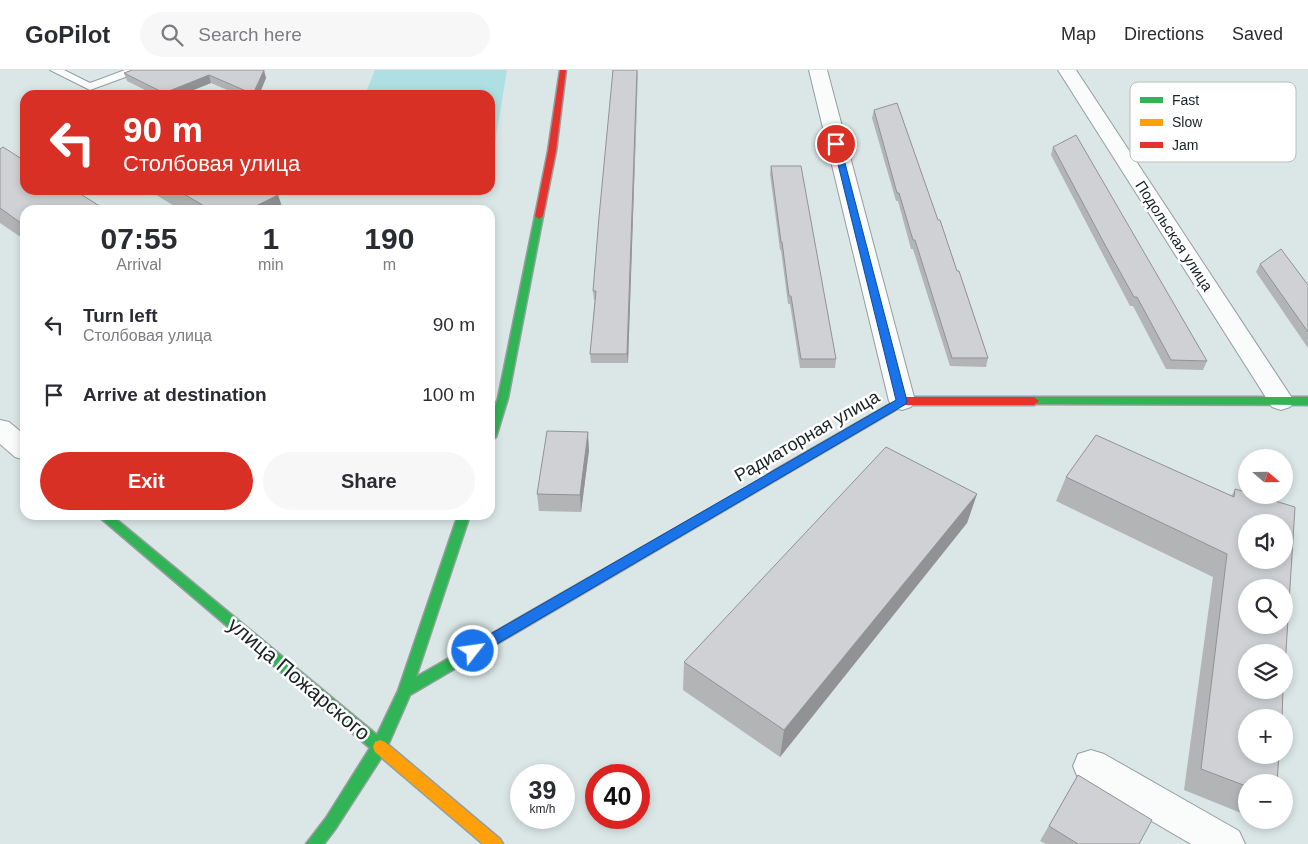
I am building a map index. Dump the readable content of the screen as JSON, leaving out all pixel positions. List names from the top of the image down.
{
  "streets": {
    "street": ["Подольская улица", "Радиаторная улица", "улица Пожарского"]
  },
  "crossings": [
    ["Подольская улица", "Радиаторная улица"]
  ],
  "legend": ["Fast", "Slow", "Jam"],
  "north": "right",
  "page": {
    "header": "GoPilot",
    "search": "Search here",
    "nav": ["Map", "Directions", "Saved"],
    "turn": ["90 m", "Столбовая улица"],
    "eta": [
      "07:55",
      "Arrival",
      "1",
      "min",
      "190",
      "m"
    ],
    "list": [
      {
        "name": "Turn left",
        "note": "Столбовая улица",
        "value": "90 m"
      },
      {
        "name": "Arrive at destination",
        "value": "100 m"
      }
    ],
    "buttons": ["Exit", "Share"],
    "map_buttons": ["+", "−"],
    "speed": "39 km/h",
    "limit": "40"
  }
}
